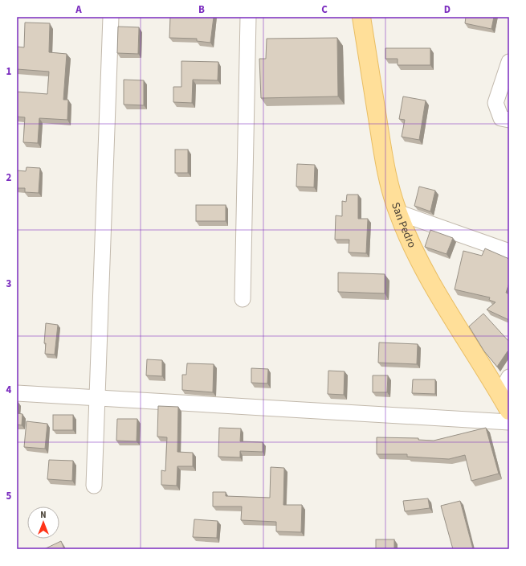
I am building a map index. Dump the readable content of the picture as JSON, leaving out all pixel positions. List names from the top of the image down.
{
  "streets": {
    "main road": ["San Pedro"]
  },
  "north": "top",
  "grid": {
    "columns": [
      "A",
      "B",
      "C",
      "D"
    ],
    "rows": [
      "1",
      "2",
      "3",
      "4",
      "5"
    ]
  }
}
